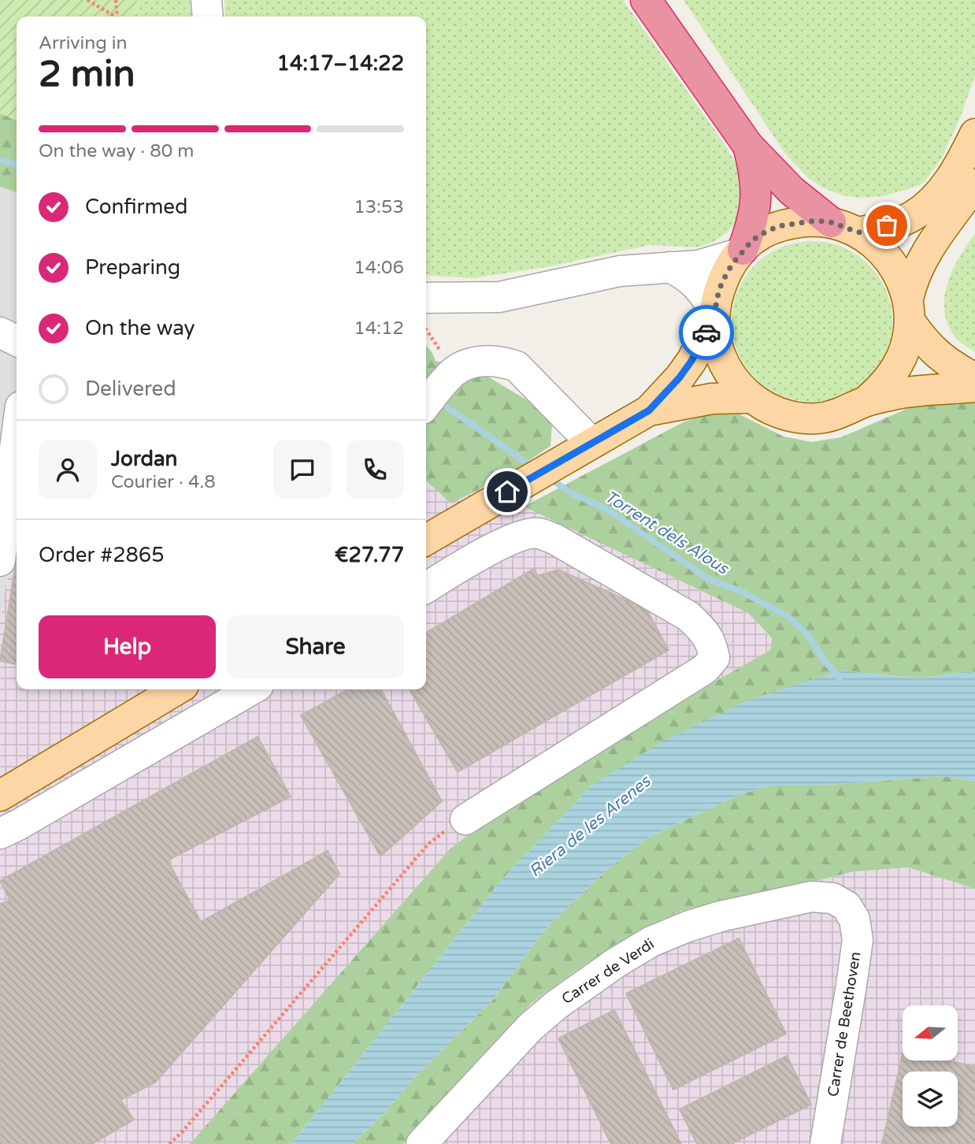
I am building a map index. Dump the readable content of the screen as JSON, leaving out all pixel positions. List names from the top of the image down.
{
  "streets": {
    "street": ["Carrer de Verdi", "Carrer de Beethoven"]
  },
  "crossings": [
    ["Carrer de Verdi", "Carrer de Beethoven"]
  ],
  "water": ["Torrent dels Alous", "Riera de les Arenes"],
  "north": "left",
  "page": {
    "heading": ["2 min", "Arriving in", "14:17–14:22"],
    "panel": [
      "Jordan",
      "Courier · 4.8",
      "Order #2865",
      "€27.77"
    ],
    "bar": "On the way · 80 m",
    "list": [
      ["Confirmed", "13:53"],
      ["Preparing", "14:06"],
      ["On the way", "14:12"],
      "Delivered"
    ],
    "buttons": ["Help", "Share"]
  }
}
